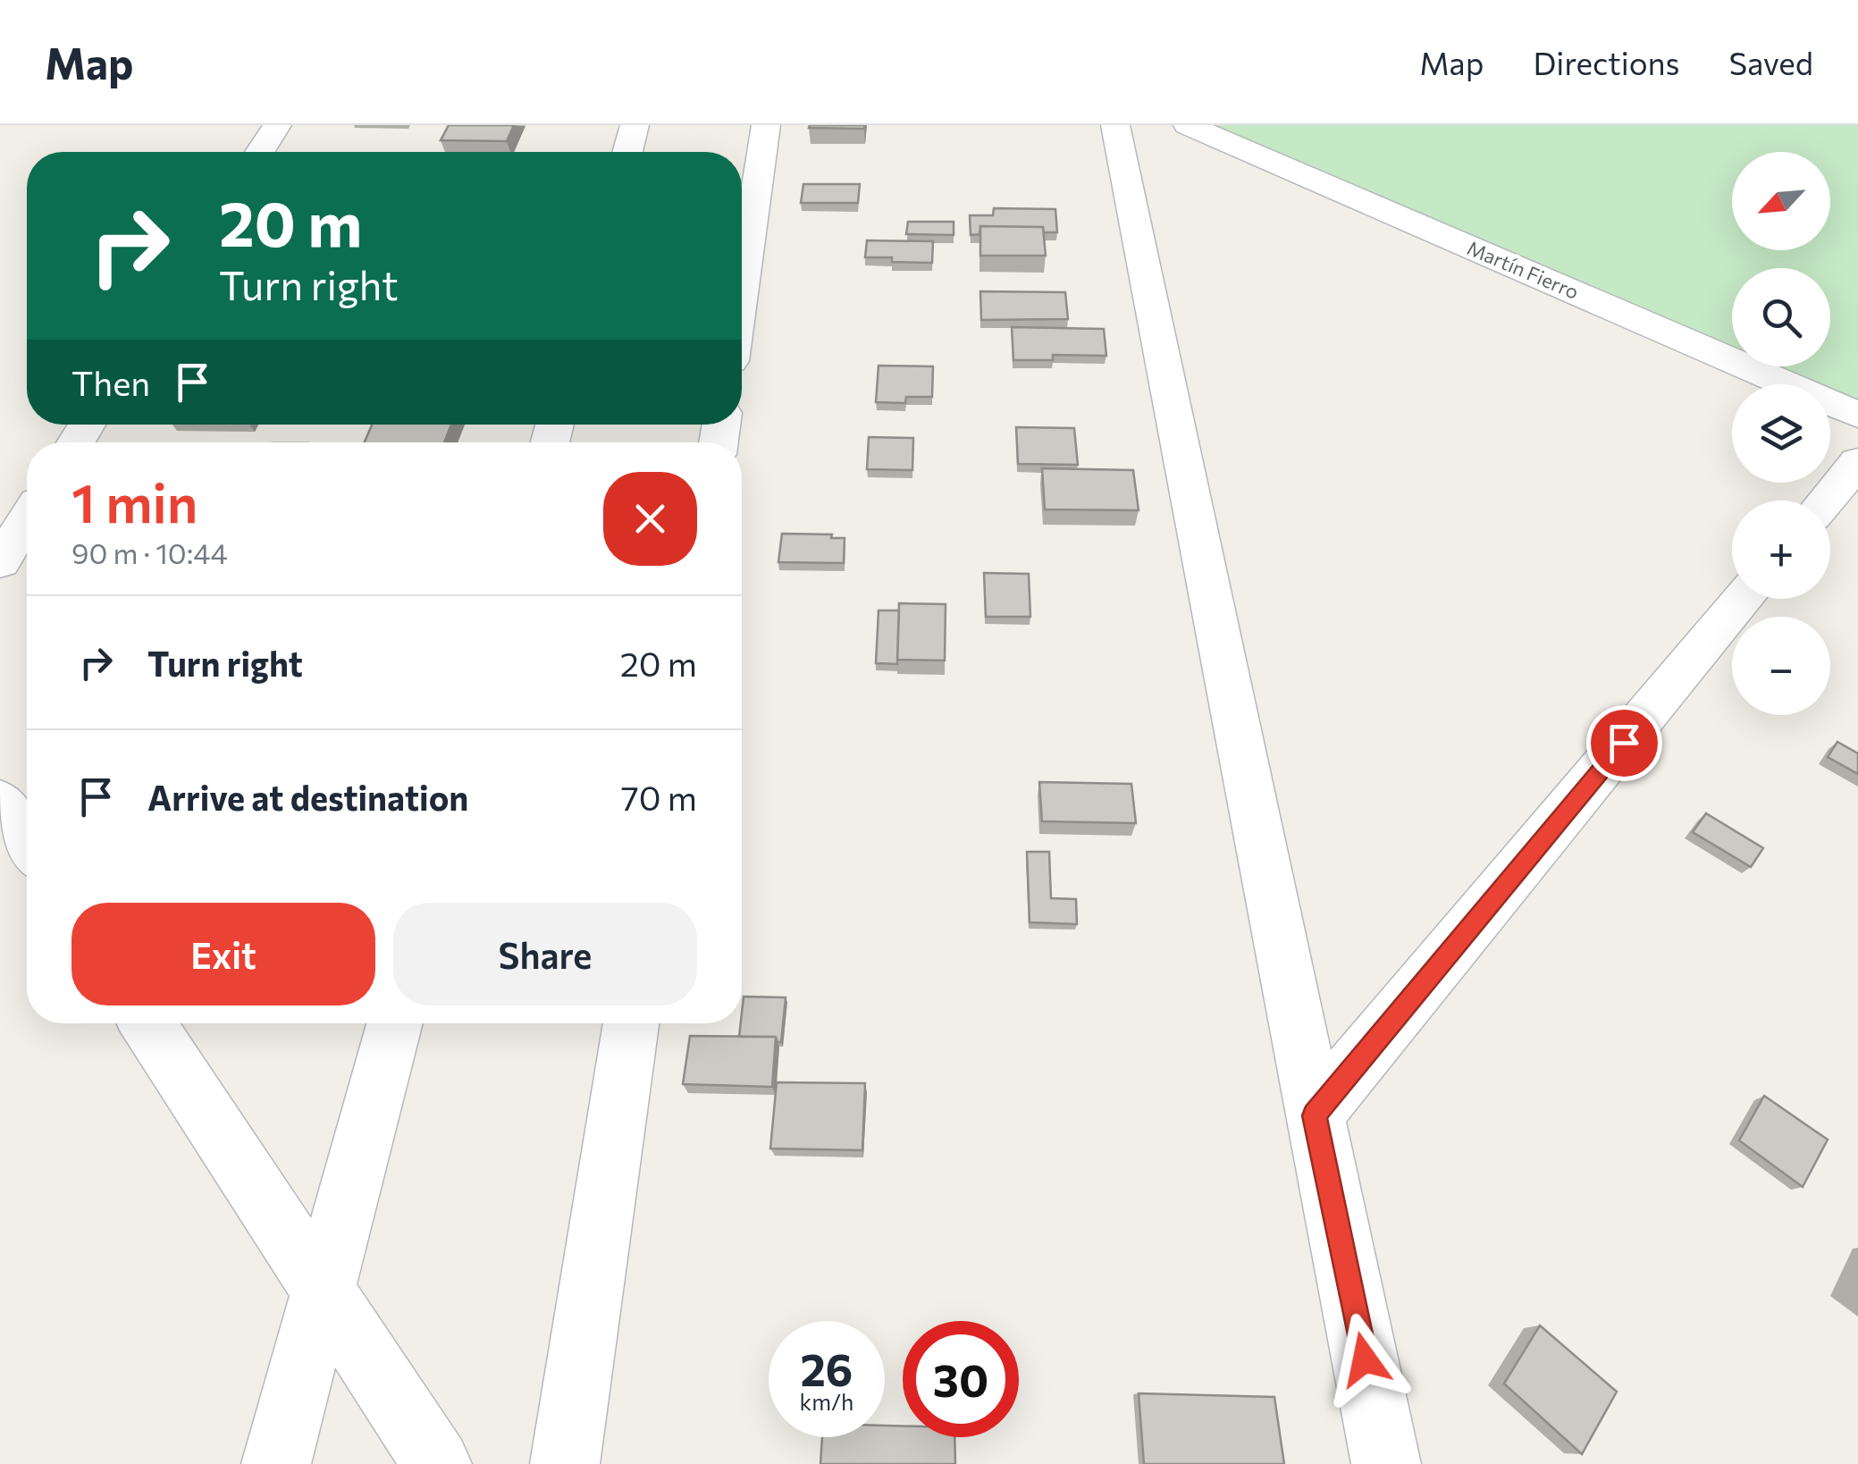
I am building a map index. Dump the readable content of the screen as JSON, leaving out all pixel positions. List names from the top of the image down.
{
  "streets": {
    "street": ["Martín Fierro"]
  },
  "north": "bottom left",
  "page": {
    "header": "Map",
    "nav": ["Map", "Directions", "Saved"],
    "map_buttons": ["+", "−"],
    "turn": ["20 m", "Turn right"],
    "then": "Then",
    "heading": ["1 min", "90 m · 10:44"],
    "list": [
      {
        "name": "Turn right",
        "value": "20 m"
      },
      {
        "name": "Arrive at destination",
        "value": "70 m"
      }
    ],
    "buttons": ["Exit", "Share"],
    "speed": "26 km/h",
    "limit": "30"
  }
}
